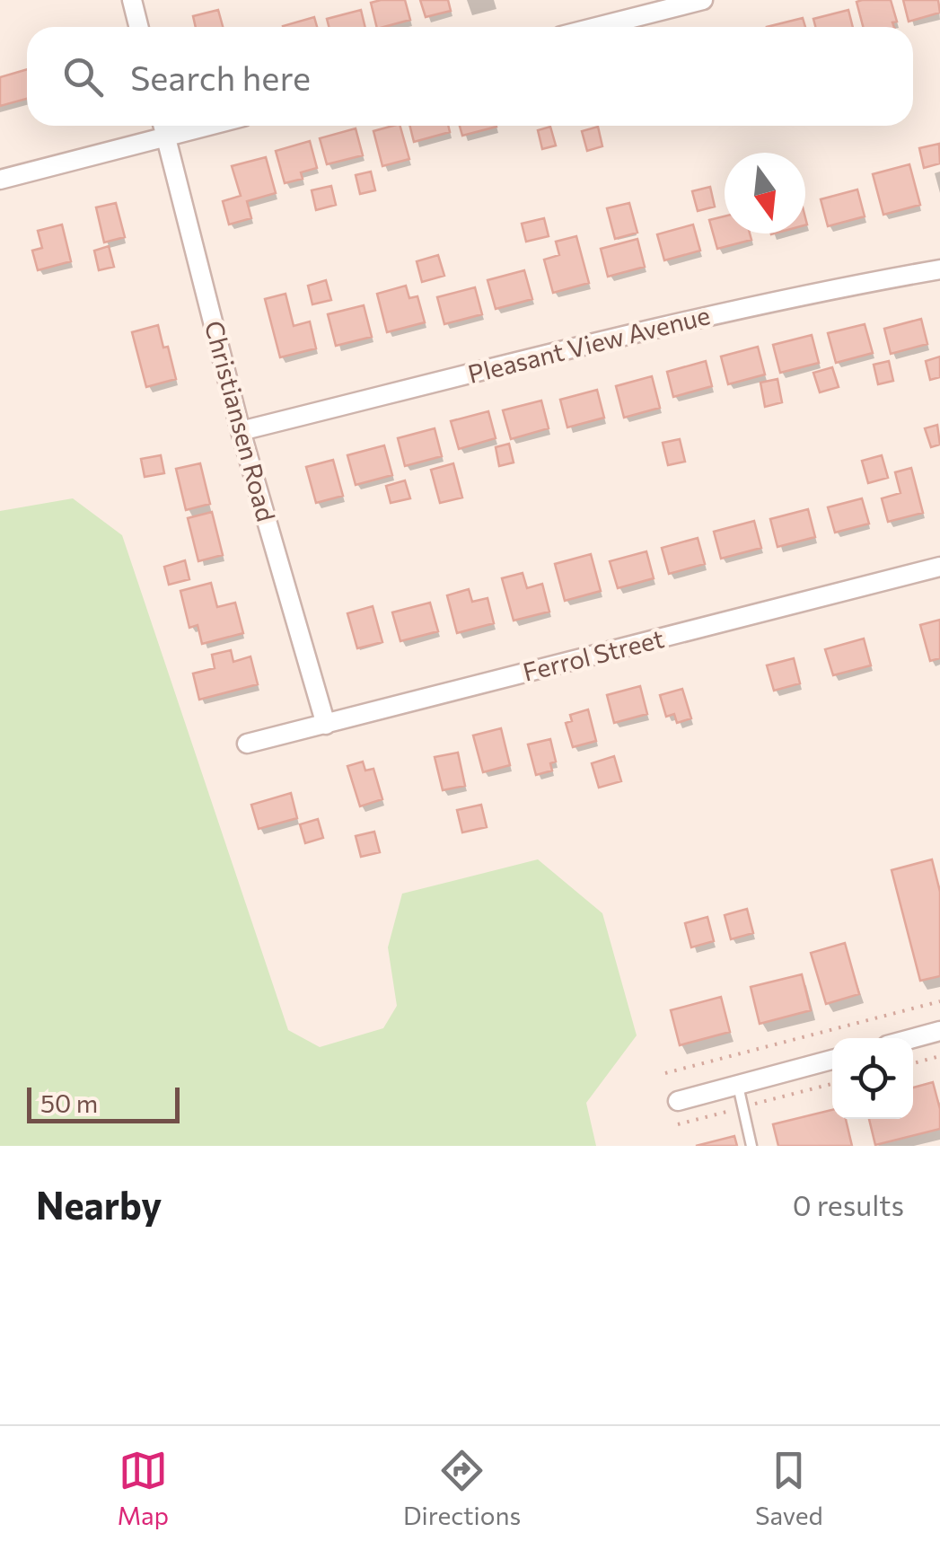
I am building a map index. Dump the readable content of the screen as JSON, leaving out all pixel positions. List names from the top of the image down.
{
  "streets": {
    "street": ["Pleasant View Avenue", "Christiansen Road", "Ferrol Street"]
  },
  "crossings": [
    ["Pleasant View Avenue", "Christiansen Road"],
    ["Christiansen Road", "Ferrol Street"]
  ],
  "scale_bar": "50 m",
  "north": "bottom",
  "page": {
    "search": "Search here",
    "scale": "50 m",
    "heading": ["Nearby", "0 results"],
    "nav": ["Map", "Directions", "Saved"]
  }
}
